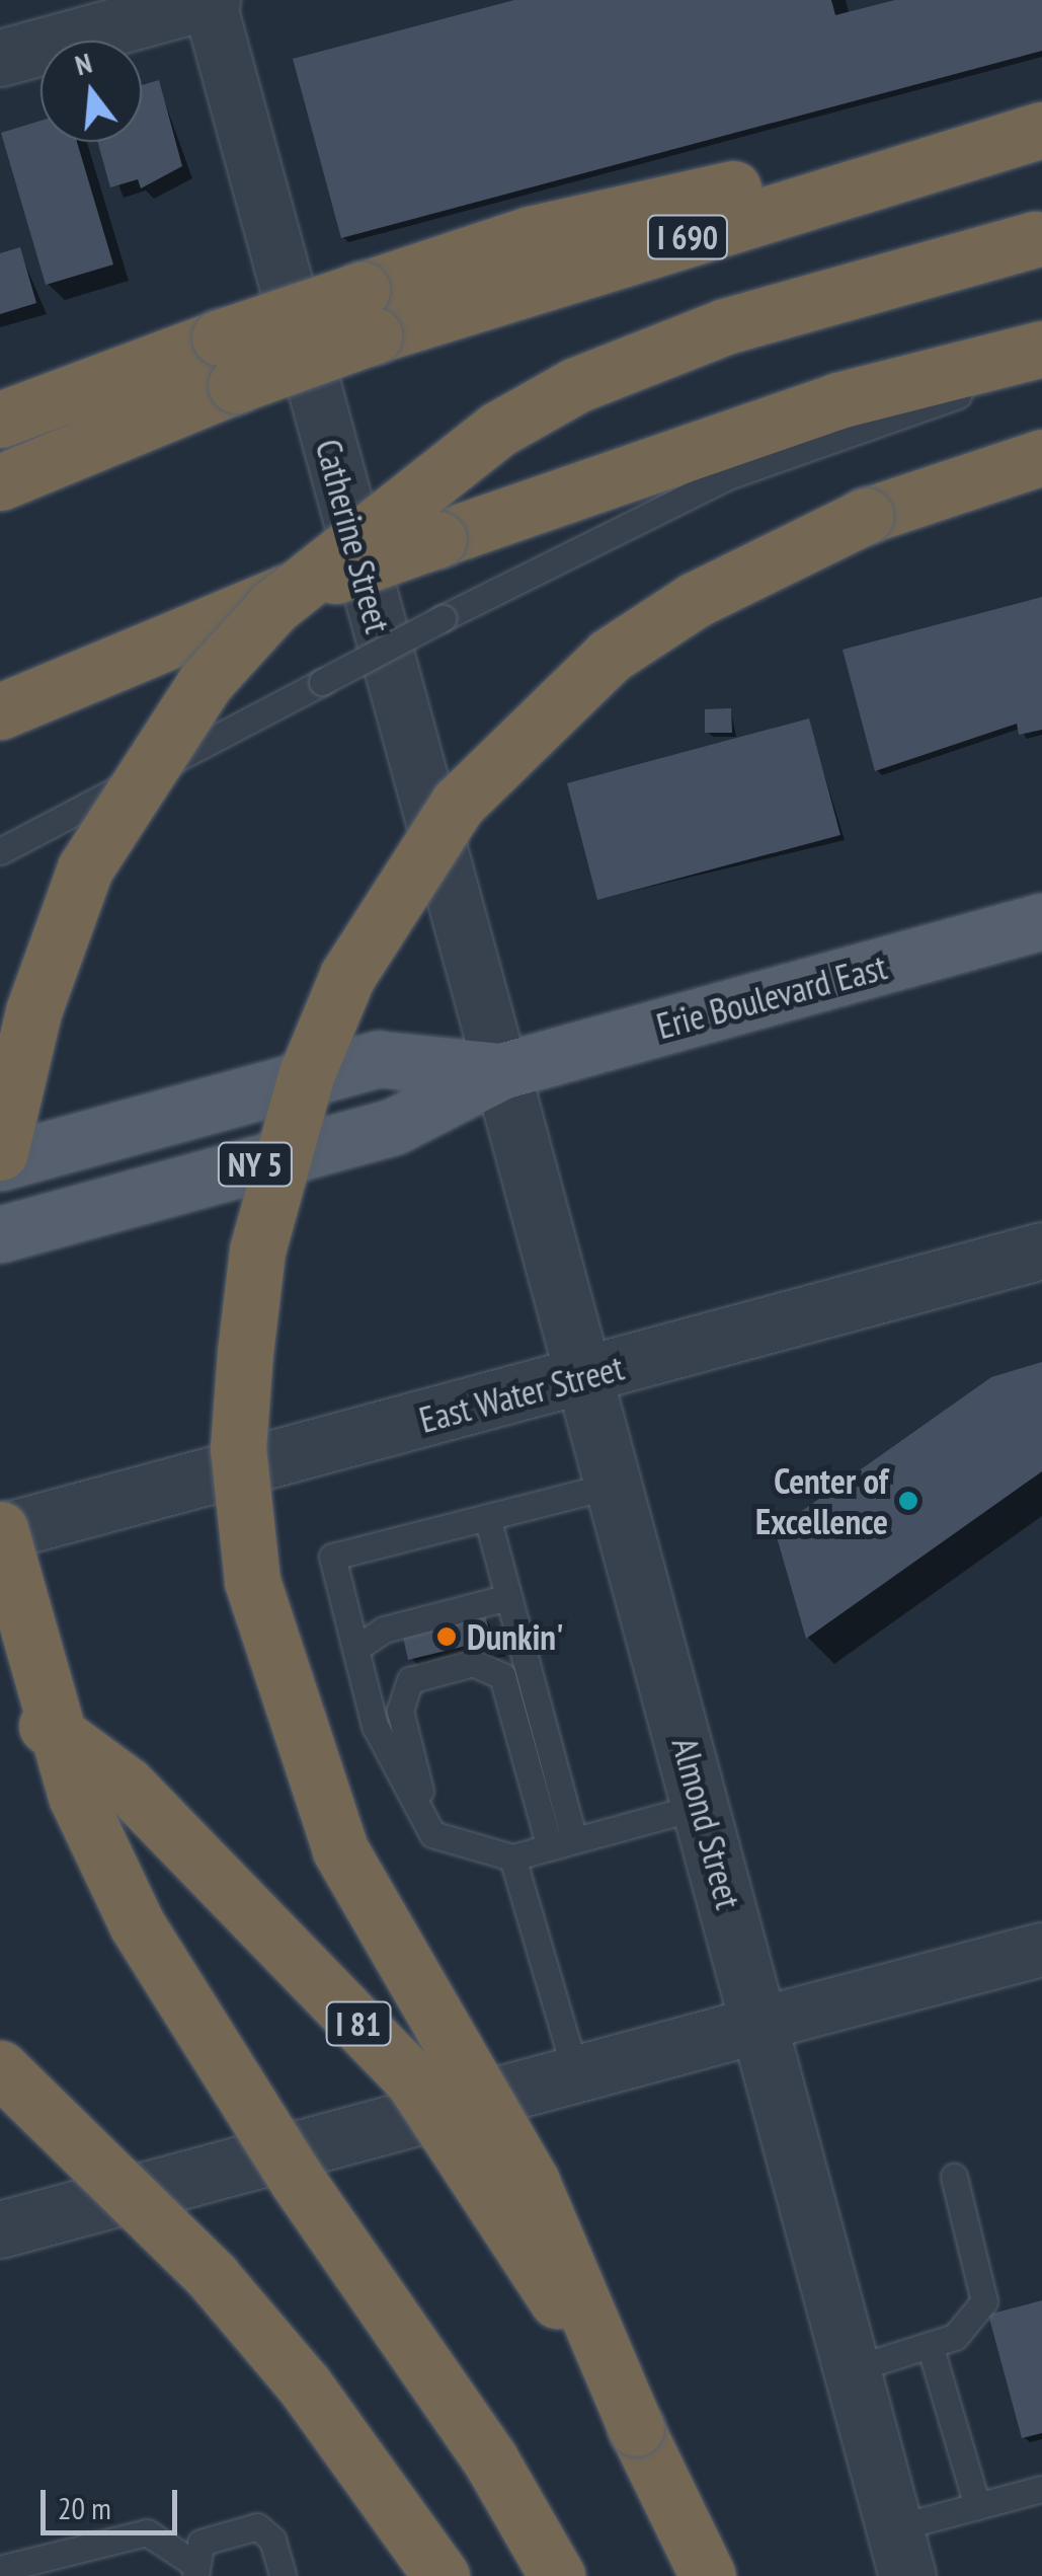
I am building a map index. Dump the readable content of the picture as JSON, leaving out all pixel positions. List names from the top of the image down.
{
  "streets": {
    "highway": ["I 690", "I 81"],
    "main road": ["Erie Boulevard East", "NY 5"],
    "street": ["Catherine Street", "East Water Street", "Almond Street"]
  },
  "crossings": [
    ["Catherine Street", "Erie Boulevard East"],
    ["Catherine Street", "Almond Street"],
    ["Erie Boulevard East", "Almond Street"],
    ["East Water Street", "Almond Street"]
  ],
  "places": ["Center of Excellence", "Dunkin'"],
  "scale_bar": "20 m",
  "north": "top"
}
